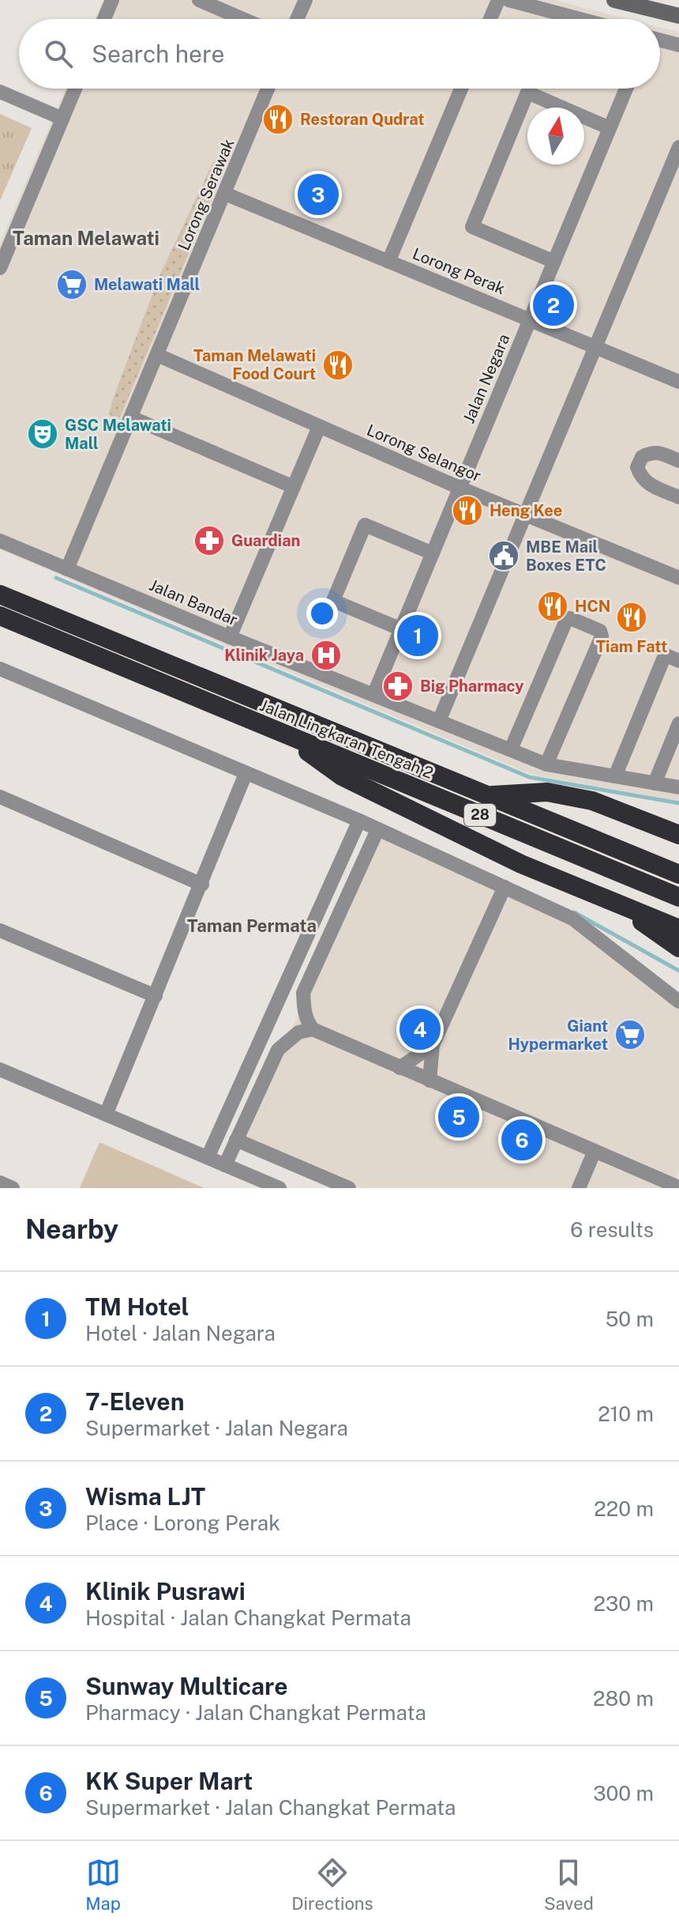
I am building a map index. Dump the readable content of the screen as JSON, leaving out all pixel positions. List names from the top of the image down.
{
  "streets": {
    "highway": ["Jalan Lingkaran Tengah 2", "28"],
    "street": [
      "Lorong Serawak",
      "Lorong Perak",
      "Jalan Negara",
      "Lorong Selangor",
      "Jalan Bandar"
    ]
  },
  "crossings": [
    ["Lorong Serawak", "Lorong Perak"],
    ["Lorong Serawak", "Lorong Selangor"],
    ["Lorong Serawak", "Jalan Bandar"],
    ["Lorong Perak", "Jalan Negara"],
    ["Jalan Negara", "Lorong Selangor"],
    ["Jalan Negara", "Jalan Bandar"]
  ],
  "districts": ["Taman Melawati", "Taman Permata"],
  "places": {
    "restaurant": [
      "Restoran Qudrat",
      "Taman Melawati Food Court",
      "Heng Kee",
      "HCN",
      "Tiam Fatt"
    ],
    "supermarket": ["Melawati Mall", "Giant Hypermarket"],
    "theatre": ["GSC Melawati Mall"],
    "pharmacy": ["Guardian", "Big Pharmacy"],
    "public building": ["MBE Mail Boxes ETC"],
    "hospital": ["Klinik Jaya"]
  },
  "north": "top",
  "page": {
    "search": "Search here",
    "pins": [
      "3",
      "2",
      "1",
      "4",
      "5",
      "6"
    ],
    "heading": ["Nearby", "6 results"],
    "list": [
      {
        "mark": "1",
        "name": "TM Hotel",
        "note": "Hotel · Jalan Negara",
        "value": "50 m"
      },
      {
        "mark": "2",
        "name": "7-Eleven",
        "note": "Supermarket · Jalan Negara",
        "value": "210 m"
      },
      {
        "mark": "3",
        "name": "Wisma LJT",
        "note": "Place · Lorong Perak",
        "value": "220 m"
      },
      {
        "mark": "4",
        "name": "Klinik Pusrawi",
        "note": "Hospital · Jalan Changkat Permata",
        "value": "230 m"
      },
      {
        "mark": "5",
        "name": "Sunway Multicare",
        "note": "Pharmacy · Jalan Changkat Permata",
        "value": "280 m"
      },
      {
        "mark": "6",
        "name": "KK Super Mart",
        "note": "Supermarket · Jalan Changkat Permata",
        "value": "300 m"
      }
    ],
    "nav": ["Map", "Directions", "Saved"]
  }
}
